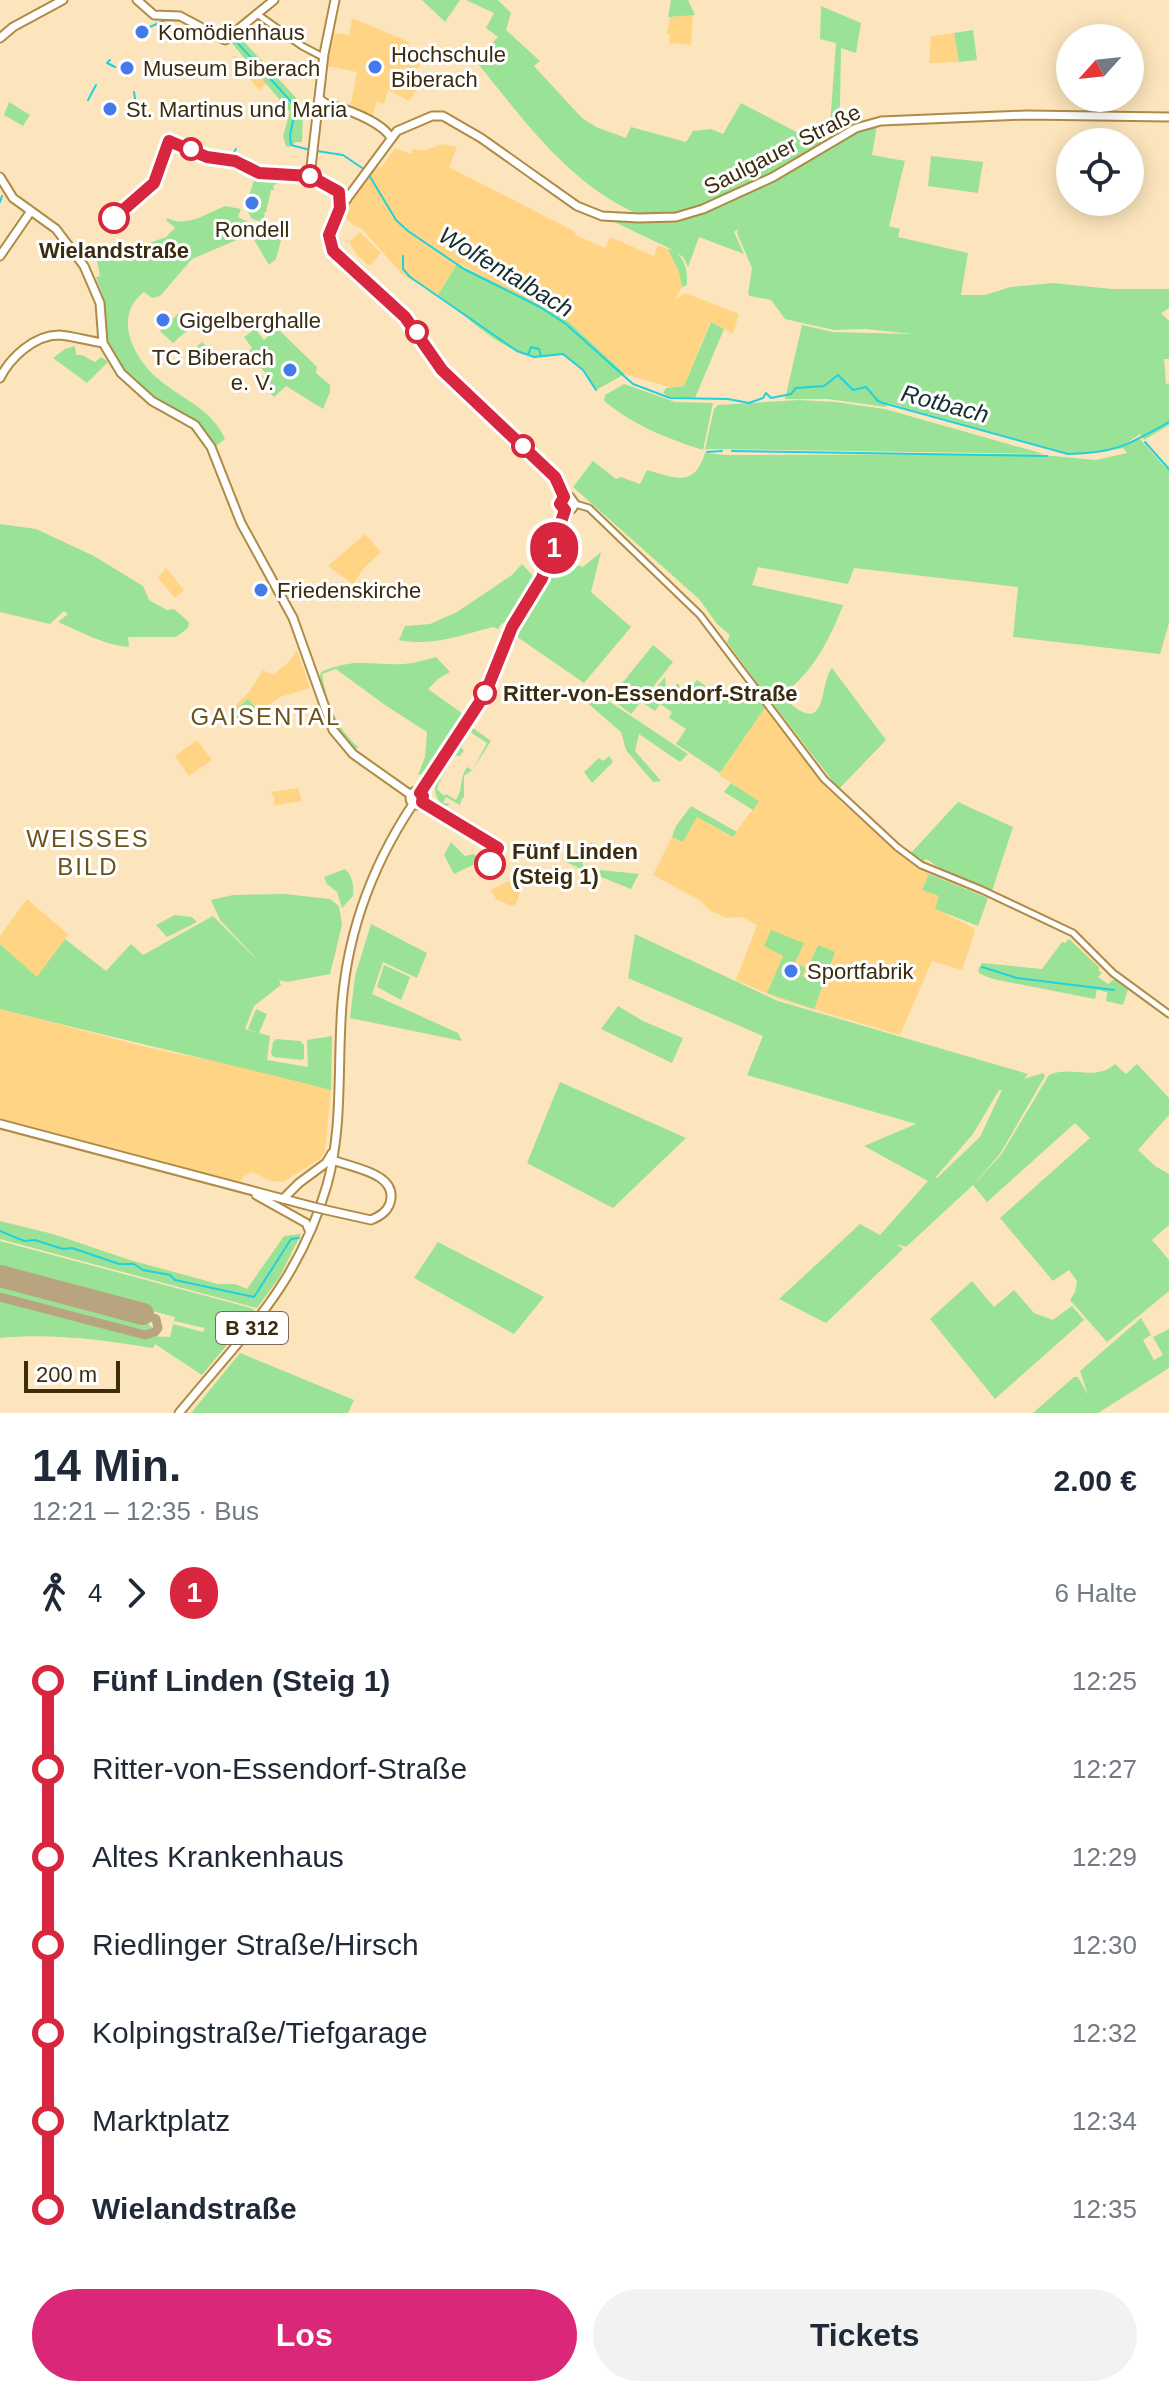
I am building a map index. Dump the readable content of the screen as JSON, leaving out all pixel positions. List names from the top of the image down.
{
  "streets": {
    "main road": ["Saulgauer Straße", "B 312"]
  },
  "crossings": [
    ["Saulgauer Straße", "B 312"]
  ],
  "districts": ["GAISENTAL", "WEISSES BILD"],
  "water": ["Wolfentalbach", "Rotbach"],
  "places": [
    "Komödienhaus",
    "Hochschule Biberach",
    "Museum Biberach",
    "St. Martinus und Maria",
    "Rondell",
    "Wielandstraße",
    "Gigelberghalle",
    "TC Biberach e. V.",
    "Friedenskirche",
    "Ritter-von-Essendorf-Straße",
    "Fünf Linden (Steig 1)",
    "Sportfabrik"
  ],
  "lines": ["bus line 1"],
  "scale_bar": "200 m",
  "north": "bottom left",
  "page": {
    "on_map": "1",
    "scale": "200 m",
    "heading": ["14 Min.", "12:21 – 12:35 · Bus", "2.00 €"],
    "legs": ["4", "1", "6 Halte"],
    "list": [
      {
        "name": "Fünf Linden (Steig 1)",
        "value": "12:25"
      },
      {
        "name": "Ritter-von-Essendorf-Straße",
        "value": "12:27"
      },
      {
        "name": "Altes Krankenhaus",
        "value": "12:29"
      },
      {
        "name": "Riedlinger Straße/Hirsch",
        "value": "12:30"
      },
      {
        "name": "Kolpingstraße/Tiefgarage",
        "value": "12:32"
      },
      {
        "name": "Marktplatz",
        "value": "12:34"
      },
      {
        "name": "Wielandstraße",
        "value": "12:35"
      }
    ],
    "buttons": ["Los", "Tickets"]
  }
}
